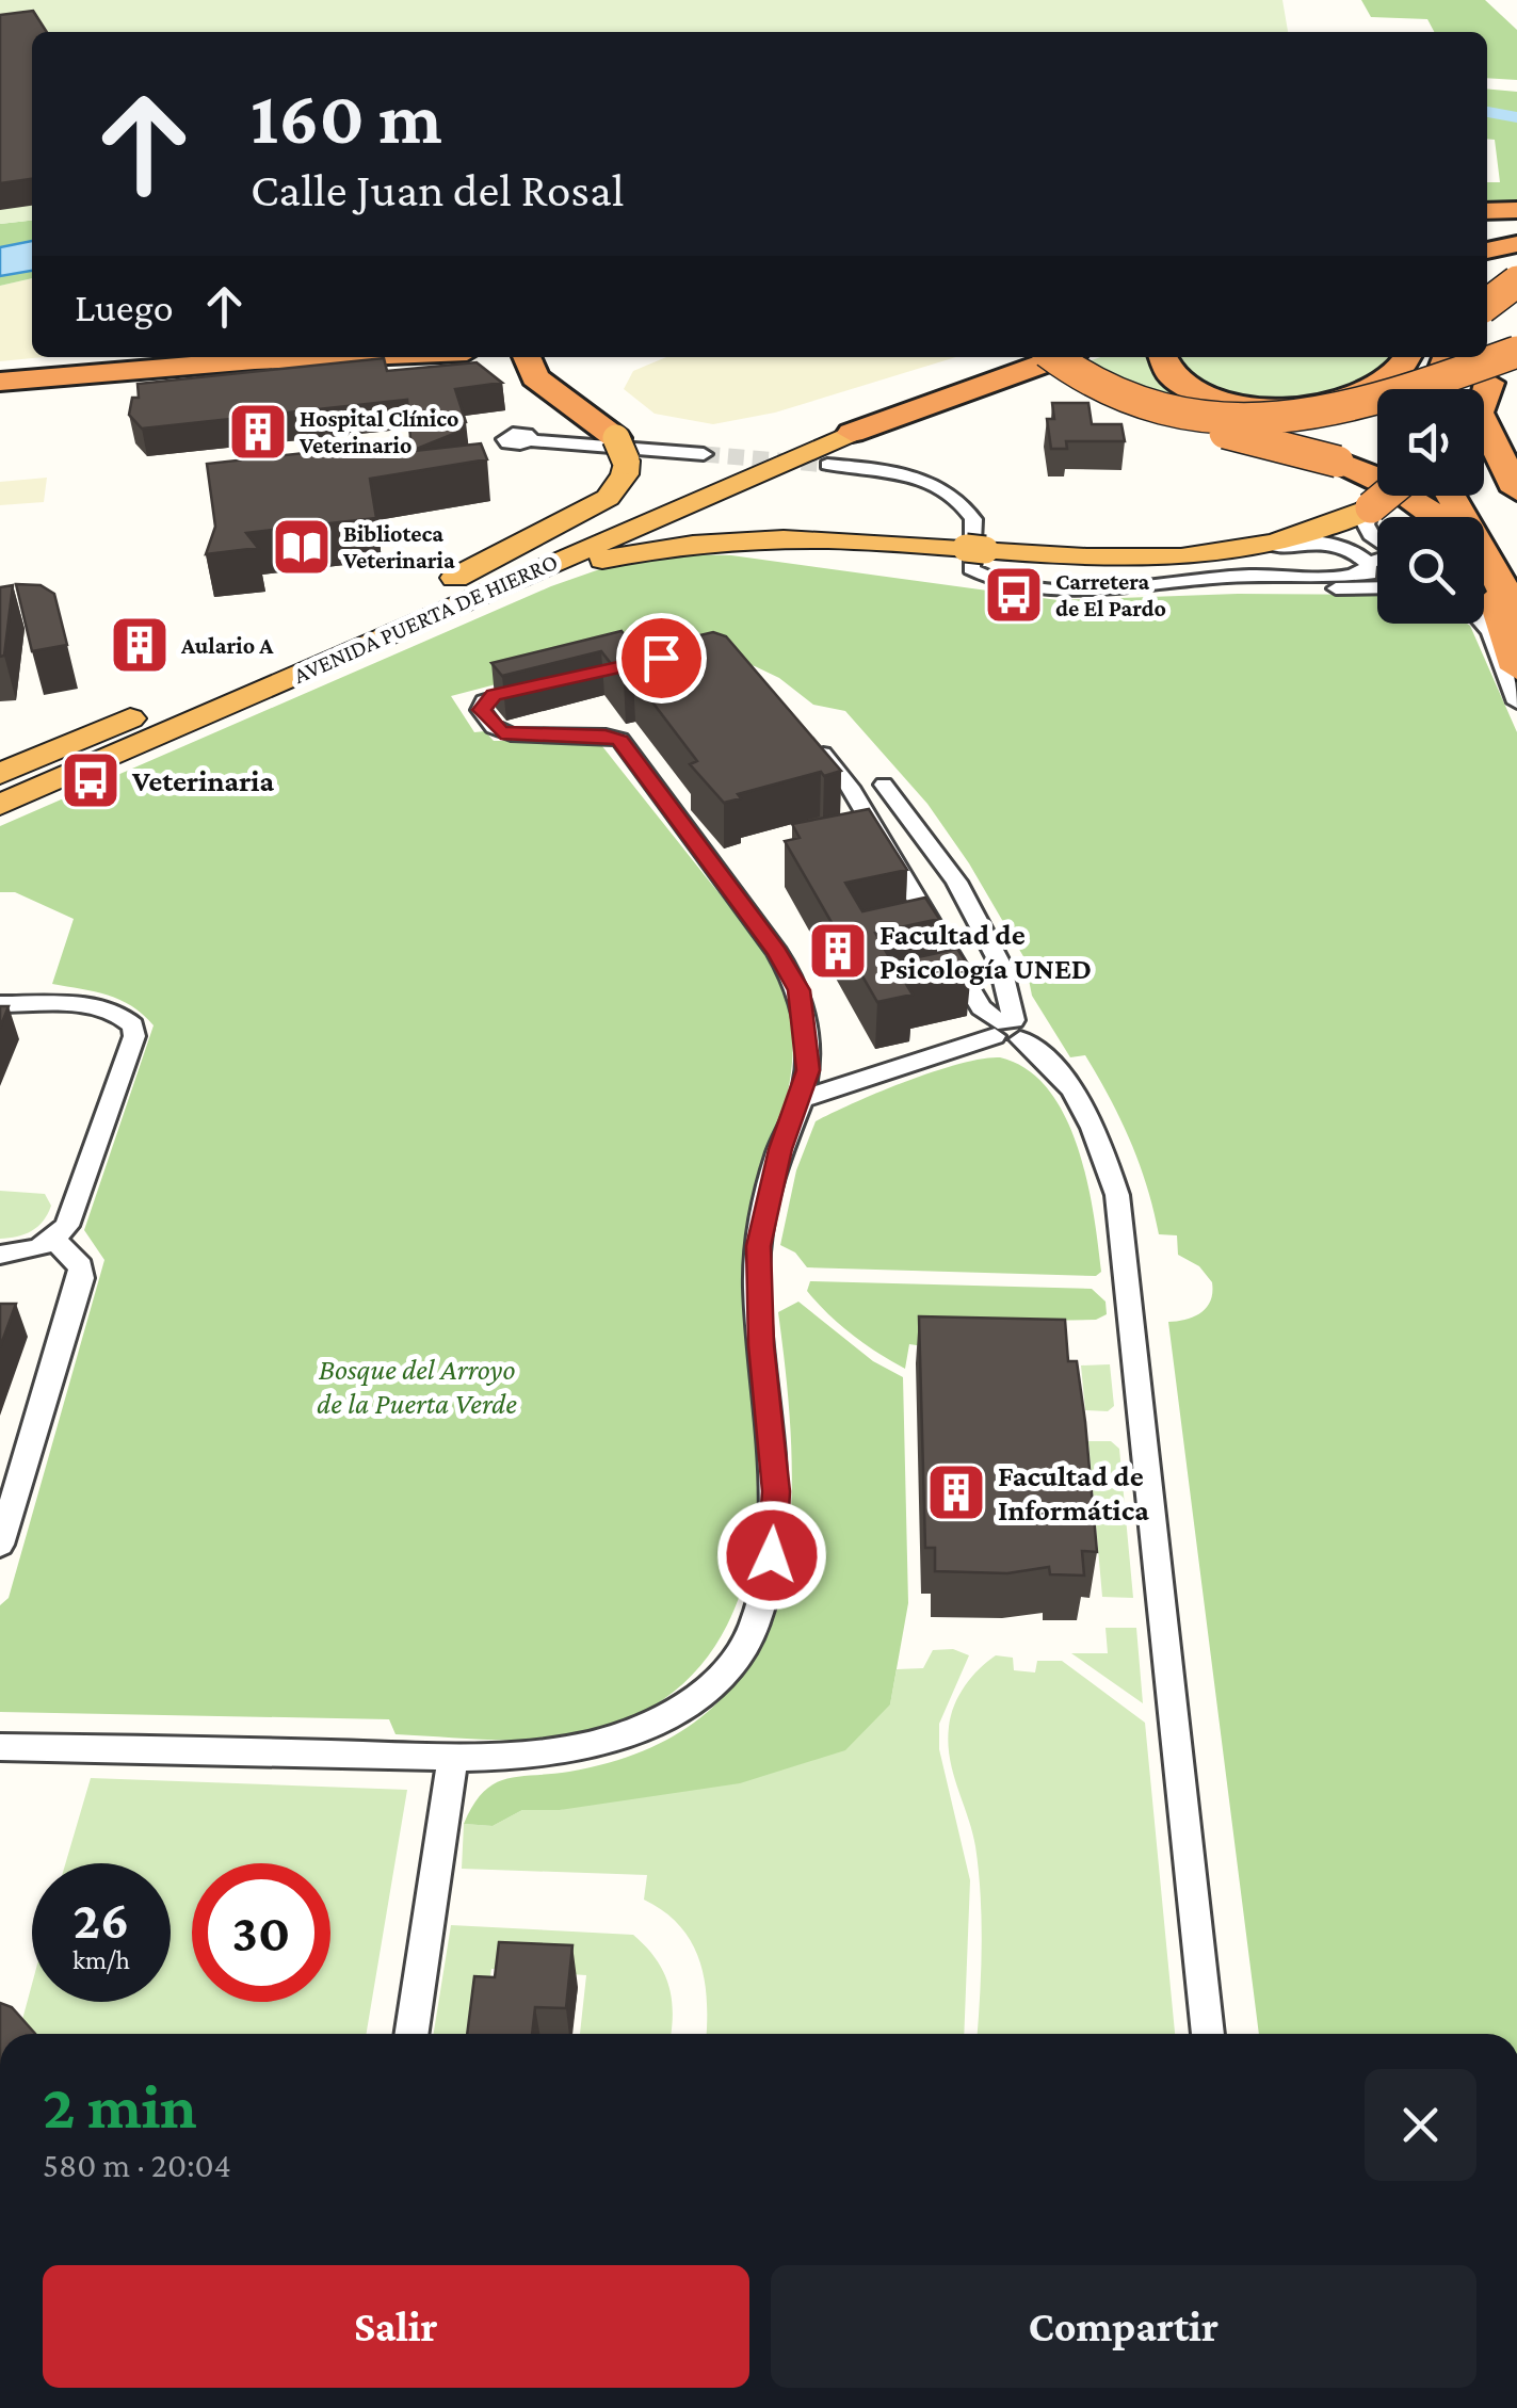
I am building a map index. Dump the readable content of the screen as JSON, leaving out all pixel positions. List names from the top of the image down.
{
  "streets": {
    "highway": ["AVENIDA PUERTA DE HIERRO"]
  },
  "parks": ["Bosque del Arroyo de la Puerta Verde"],
  "places": {
    "building": [
      "Hospital Clínico Veterinario",
      "Aulario A",
      "Facultad de Psicología UNED",
      "Facultad de Informática"
    ],
    "library": ["Biblioteca Veterinaria"],
    "bus stop": ["Carretera de El Pardo", "Veterinaria"]
  },
  "page": {
    "turn": ["160 m", "Calle Juan del Rosal"],
    "then": "Luego",
    "speed": "26 km/h",
    "limit": "30",
    "heading": ["2 min", "580 m · 20:04"],
    "buttons": ["Salir", "Compartir"]
  }
}
